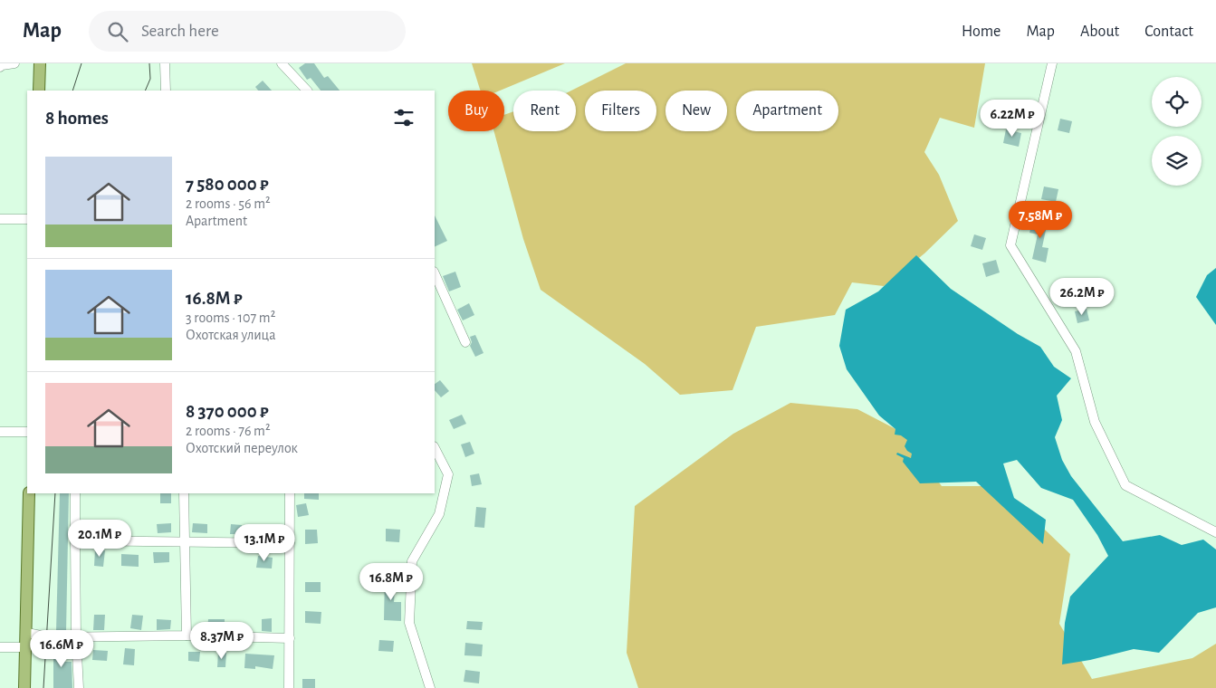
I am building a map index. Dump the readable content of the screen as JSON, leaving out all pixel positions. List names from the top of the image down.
{
  "page": {
    "header": "Map",
    "search": "Search here",
    "nav": [
      "Home",
      "Map",
      "About",
      "Contact"
    ],
    "chip": [
      "Buy",
      "Rent",
      "Filters",
      "New",
      "Apartment"
    ],
    "heading": "8 homes",
    "price": [
      "6.22M ₽",
      "7.58M ₽",
      "26.2M ₽",
      "20.1M ₽",
      "13.1M ₽",
      "16.8M ₽",
      "8.37M ₽",
      "16.6M ₽"
    ],
    "list": [
      {
        "name": "7 580 000 ₽",
        "note": "2 rooms · 56 m² · Apartment"
      },
      {
        "name": "16.8M ₽",
        "note": "3 rooms · 107 m² · Охотская улица"
      },
      {
        "name": "8 370 000 ₽",
        "note": "2 rooms · 76 m² · Охотский переулок"
      }
    ]
  }
}
